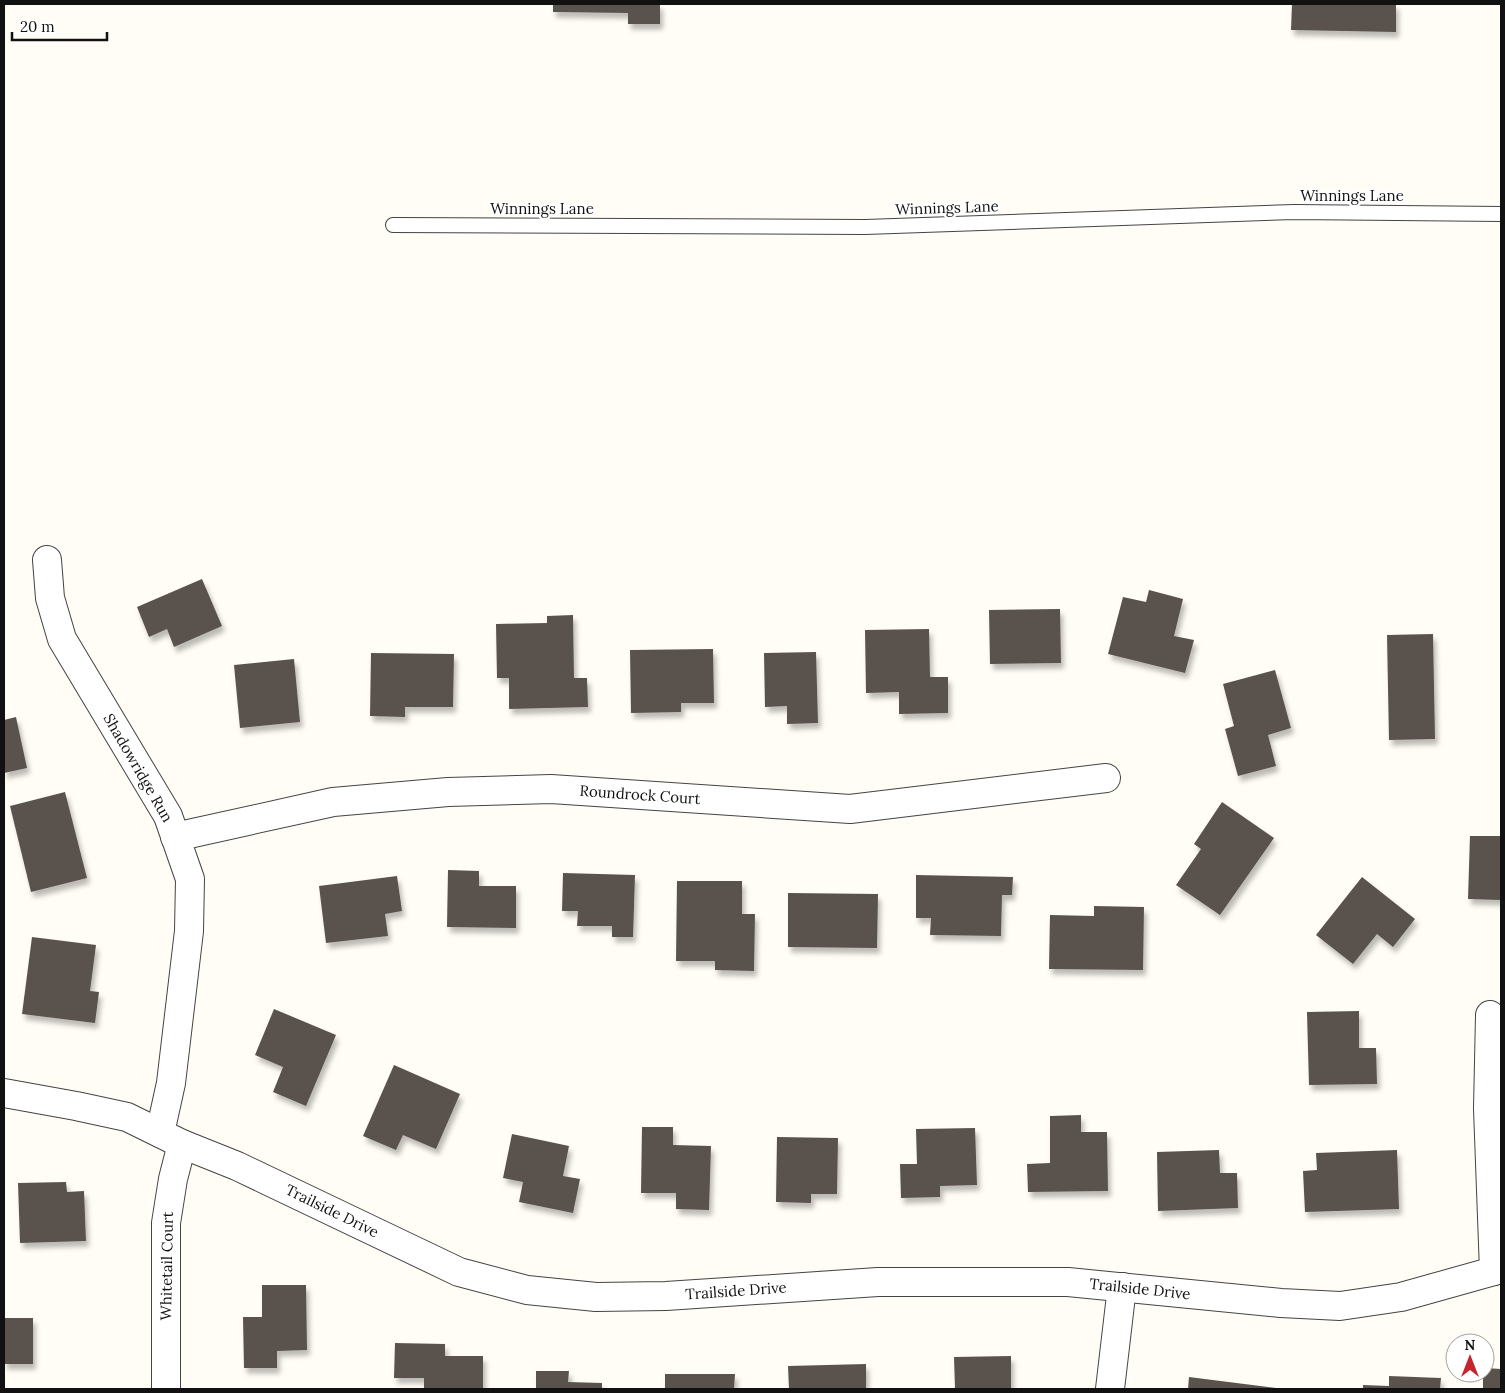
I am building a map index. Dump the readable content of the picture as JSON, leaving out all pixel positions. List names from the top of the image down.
{
  "streets": {
    "street": [
      "Shadowridge Run",
      "Roundrock Court",
      "Trailside Drive",
      "Whitetail Court"
    ],
    "lane": ["Winnings Lane"]
  },
  "crossings": [
    ["Shadowridge Run", "Roundrock Court"],
    ["Shadowridge Run", "Trailside Drive"],
    ["Shadowridge Run", "Whitetail Court"],
    ["Trailside Drive", "Whitetail Court"]
  ],
  "scale_bar": "20 m",
  "north": "top"
}
